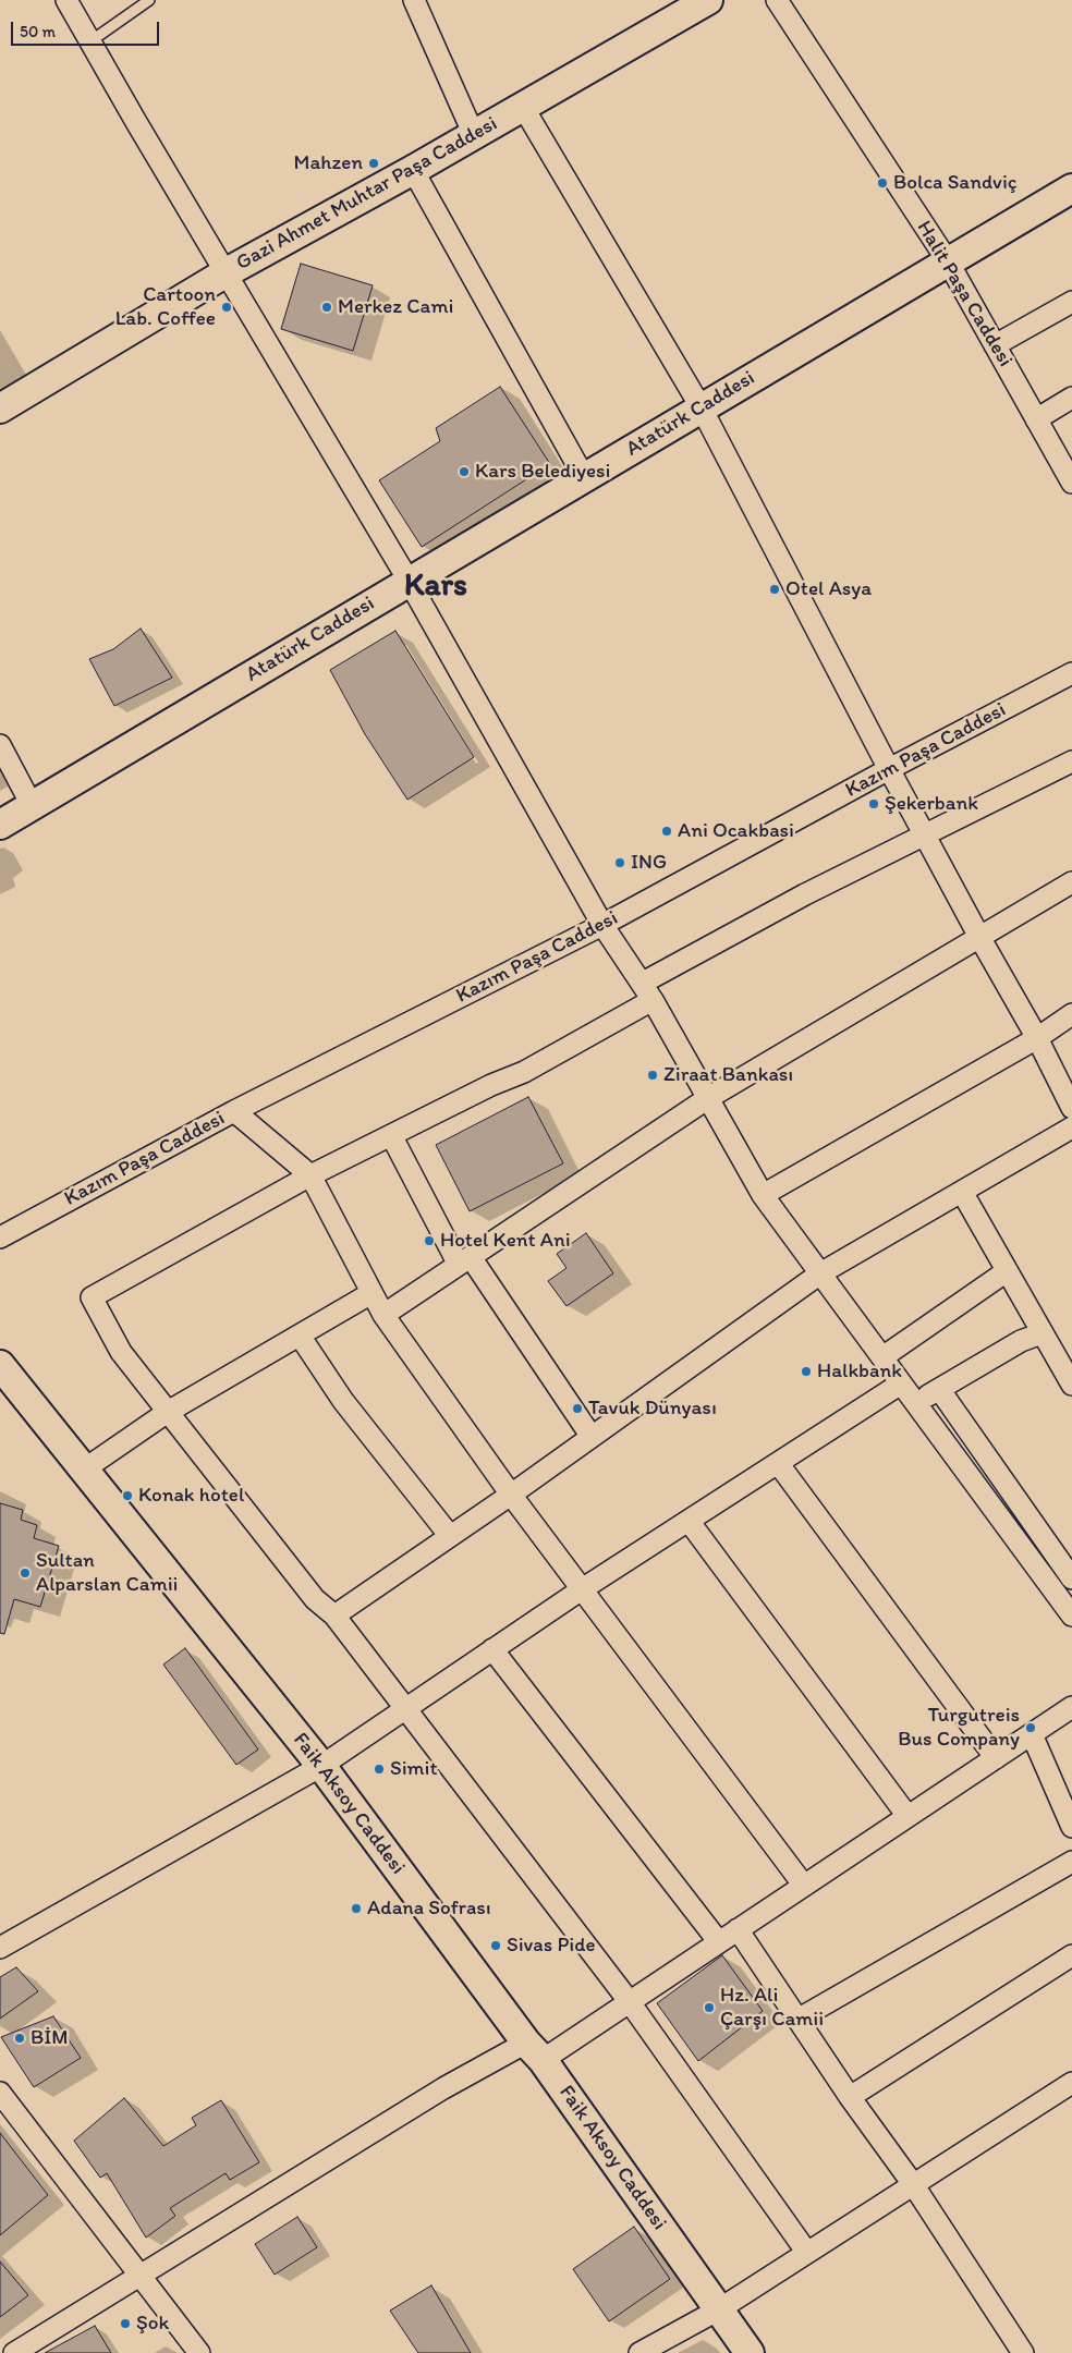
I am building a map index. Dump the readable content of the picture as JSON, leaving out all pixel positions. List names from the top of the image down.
{
  "streets": {
    "street": [
      "Gazi Ahmet Muhtar Paşa Caddesi",
      "Halit Paşa Caddesi",
      "Atatürk Caddesi",
      "Kazım Paşa Caddesi",
      "Faik Aksoy Caddesi"
    ]
  },
  "crossings": [
    ["Halit Paşa Caddesi", "Atatürk Caddesi"]
  ],
  "districts": ["Kars"],
  "places": [
    "Mahzen",
    "Bolca Sandviç",
    "Cartoon Lab. Coffee",
    "Merkez Cami",
    "Kars Belediyesi",
    "Otel Asya",
    "Şekerbank",
    "Ani Ocakbasi",
    "ING",
    "Ziraat Bankası",
    "Hotel Kent Ani",
    "Halkbank",
    "Tavuk Dünyası",
    "Konak hotel",
    "Sultan Alparslan Camii",
    "Turgutreis Bus Company",
    "Simit",
    "Adana Sofrası",
    "Sivas Pide",
    "Hz. Ali Çarşı Camii",
    "BİM",
    "Şok"
  ],
  "scale_bar": "50 m"
}
